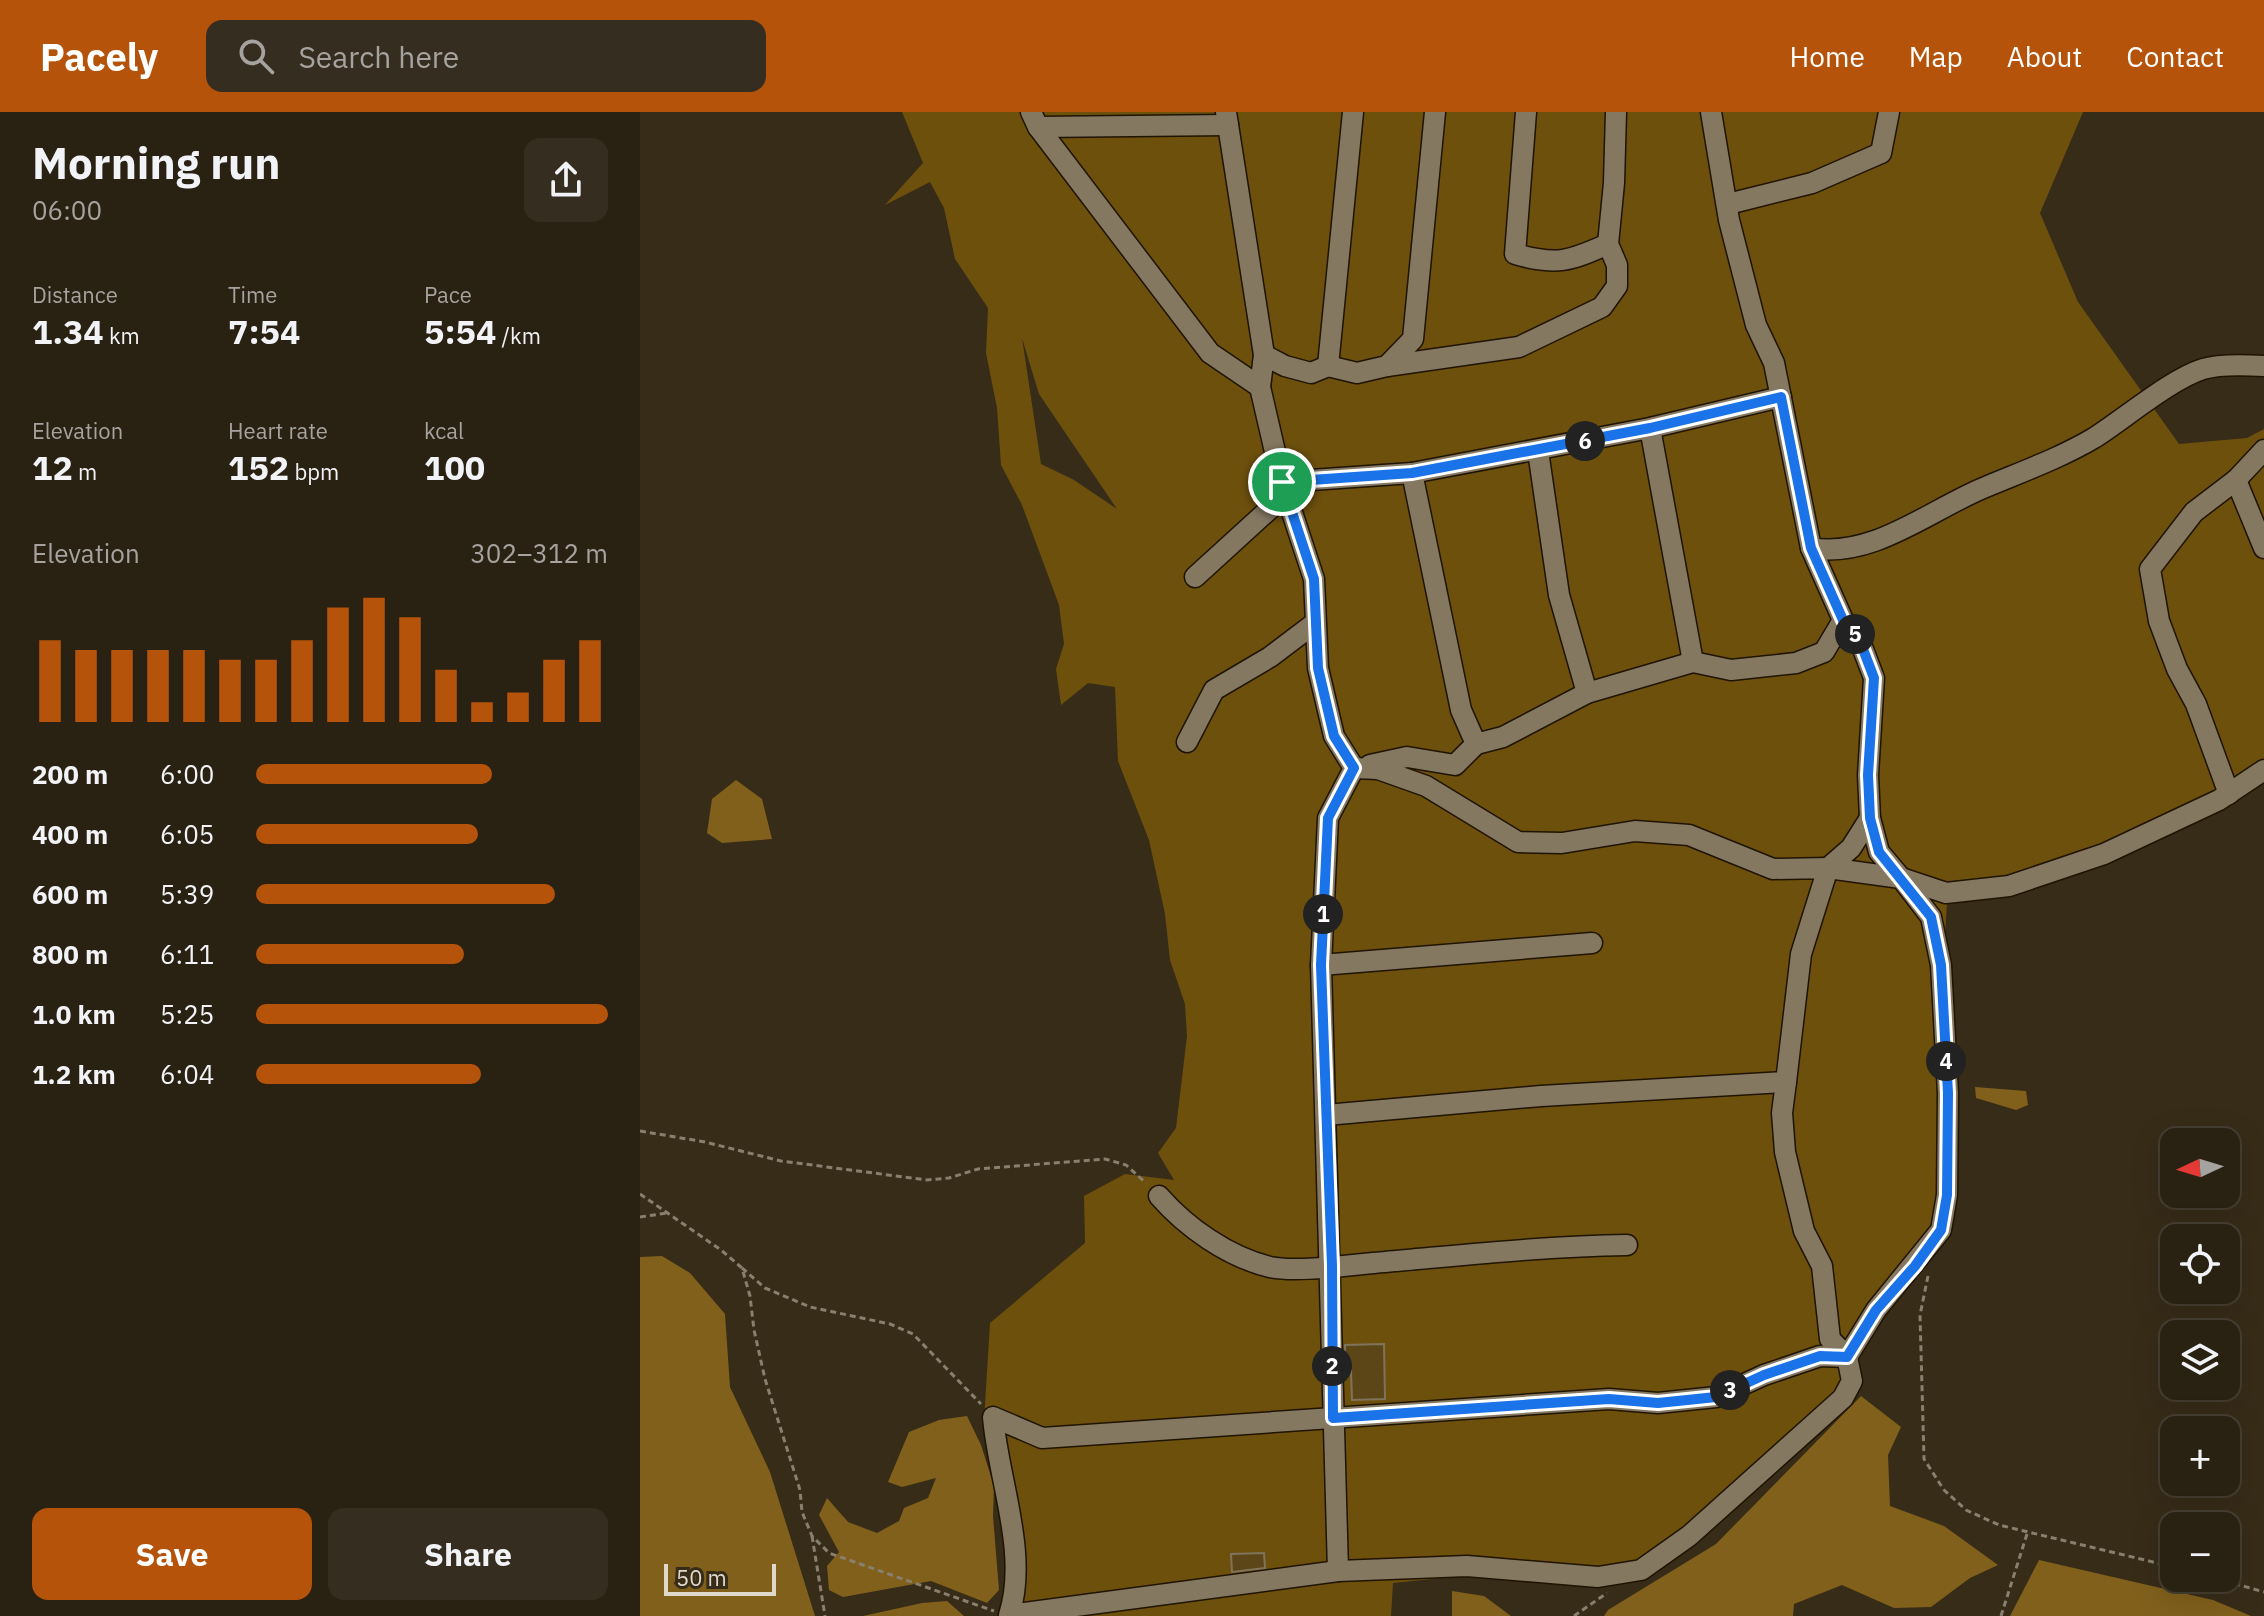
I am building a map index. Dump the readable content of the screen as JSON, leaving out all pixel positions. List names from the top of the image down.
{
  "scale_bar": "50 m",
  "north": "left",
  "page": {
    "header": "Pacely",
    "search": "Search here",
    "nav": [
      "Home",
      "Map",
      "About",
      "Contact"
    ],
    "heading": ["Morning run", "06:00"],
    "stats": [
      ["Distance", "1.34 km"],
      ["Time", "7:54"],
      ["Pace", "5:54 /km"],
      ["Elevation", "12 m"],
      ["Heart rate", "152 bpm"],
      ["kcal", "100"]
    ],
    "pins": [
      "6",
      "5",
      "1",
      "4",
      "2",
      "3"
    ],
    "chart": ["Elevation", "302–312 m"],
    "list": [
      {
        "name": "200 m",
        "note": "6:00"
      },
      {
        "name": "400 m",
        "note": "6:05"
      },
      {
        "name": "600 m",
        "note": "5:39"
      },
      {
        "name": "800 m",
        "note": "6:11"
      },
      {
        "name": "1.0 km",
        "note": "5:25"
      },
      {
        "name": "1.2 km",
        "note": "6:04"
      }
    ],
    "map_buttons": ["+", "−"],
    "buttons": ["Save", "Share"],
    "scale": "50 m"
  }
}
